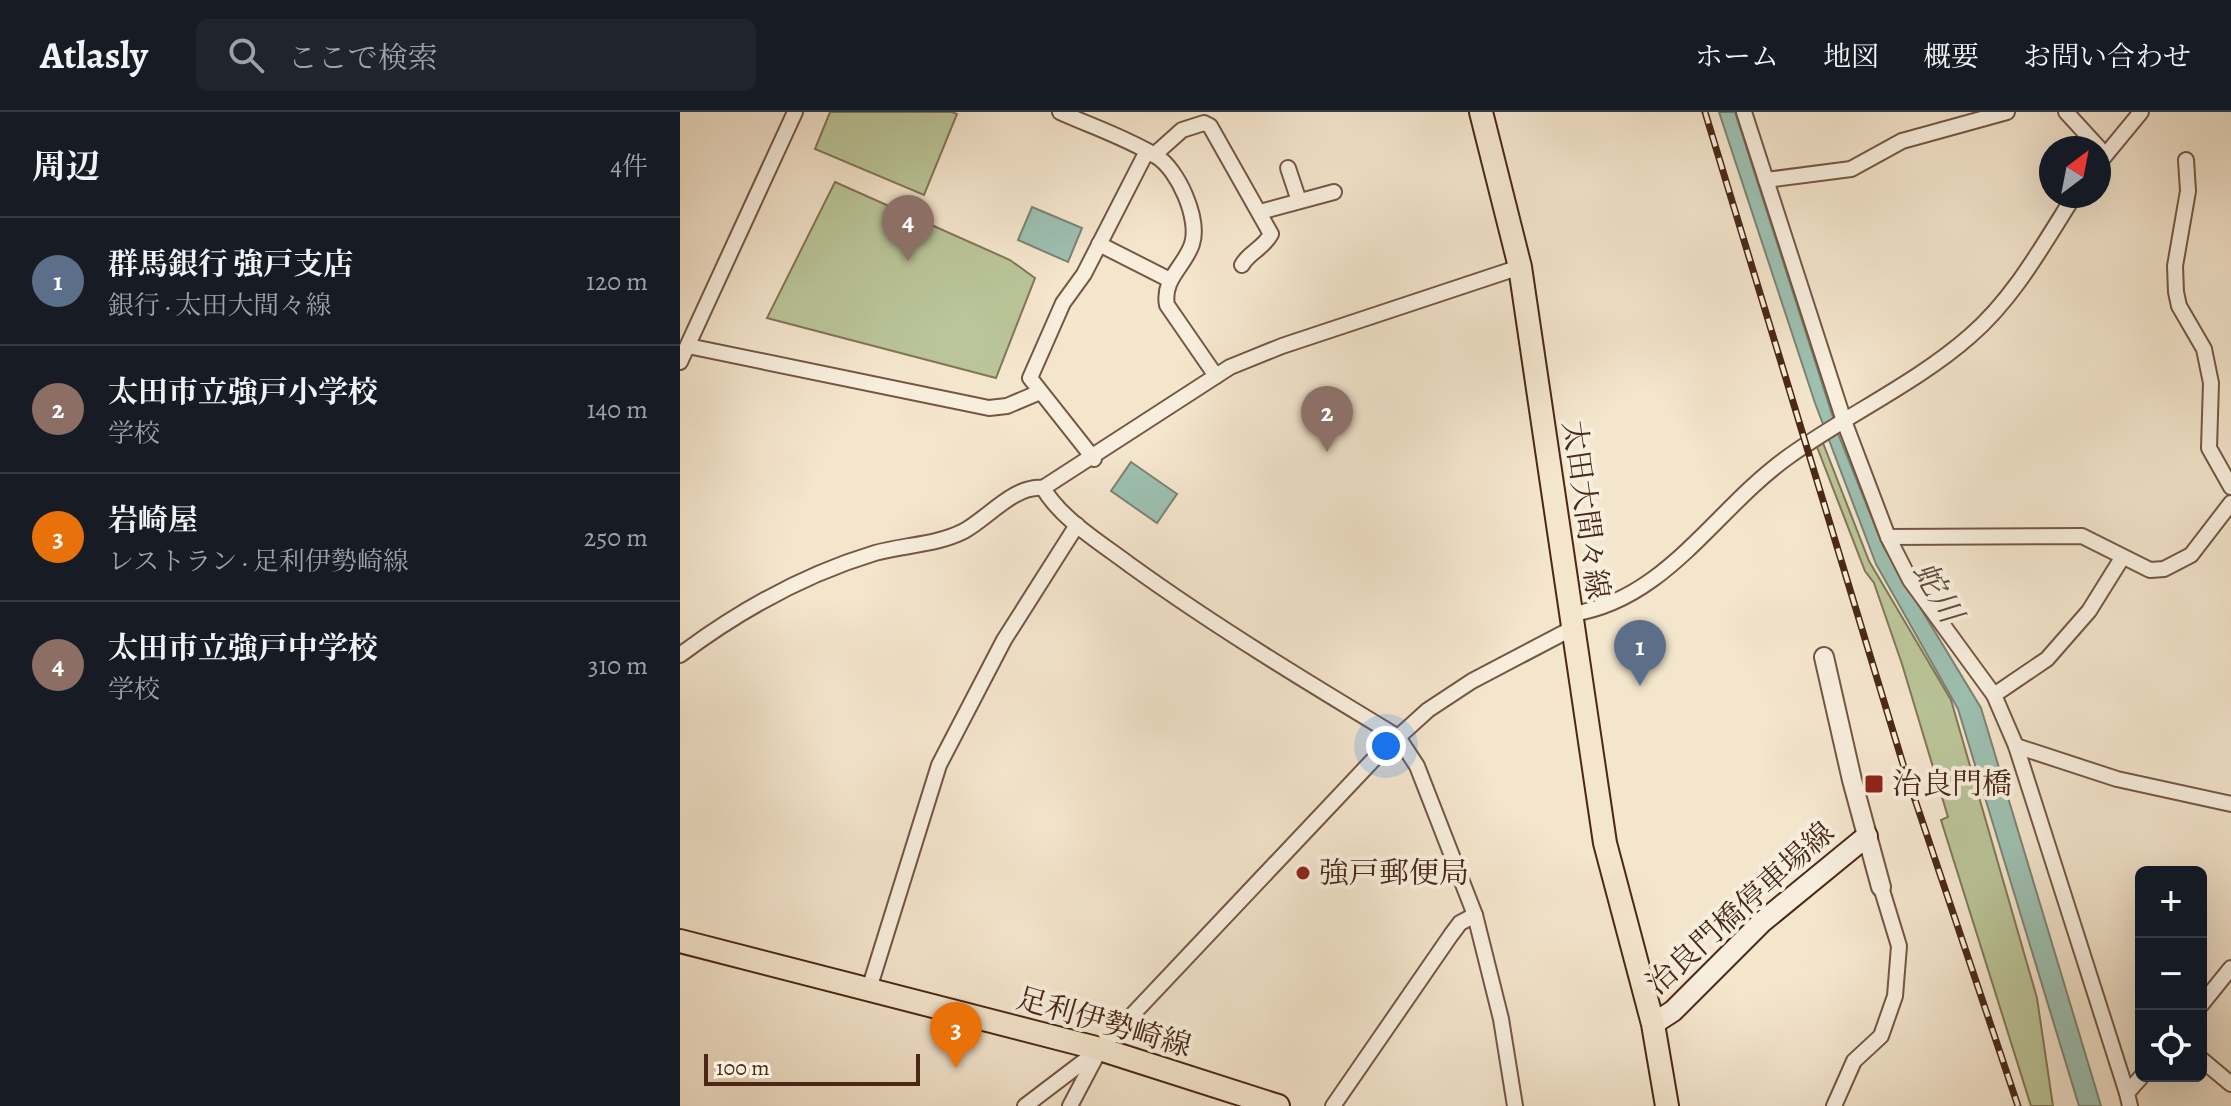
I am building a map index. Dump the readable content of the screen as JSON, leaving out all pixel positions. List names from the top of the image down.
{
  "streets": {
    "main road": ["太田大間々線", "治良門橋停車場線", "足利伊勢崎線"]
  },
  "crossings": [
    ["太田大間々線", "治良門橋停車場線"]
  ],
  "water": ["蛇川"],
  "places": {
    "transit": ["治良門橋"],
    "other": ["強戸郵便局"]
  },
  "scale_bar": "100 m",
  "north": "top right",
  "page": {
    "header": "Atlasly",
    "search": "ここで検索",
    "nav": [
      "ホーム",
      "地図",
      "概要",
      "お問い合わせ"
    ],
    "heading": ["周辺", "4件"],
    "pins": [
      "4",
      "2",
      "1",
      "3"
    ],
    "list": [
      {
        "mark": "1",
        "name": "群馬銀行 強戸支店",
        "note": "銀行 · 太田大間々線",
        "value": "120 m"
      },
      {
        "mark": "2",
        "name": "太田市立強戸小学校",
        "note": "学校",
        "value": "140 m"
      },
      {
        "mark": "3",
        "name": "岩崎屋",
        "note": "レストラン · 足利伊勢崎線",
        "value": "250 m"
      },
      {
        "mark": "4",
        "name": "太田市立強戸中学校",
        "note": "学校",
        "value": "310 m"
      }
    ],
    "map_buttons": ["+", "−"],
    "scale": "100 m"
  }
}
